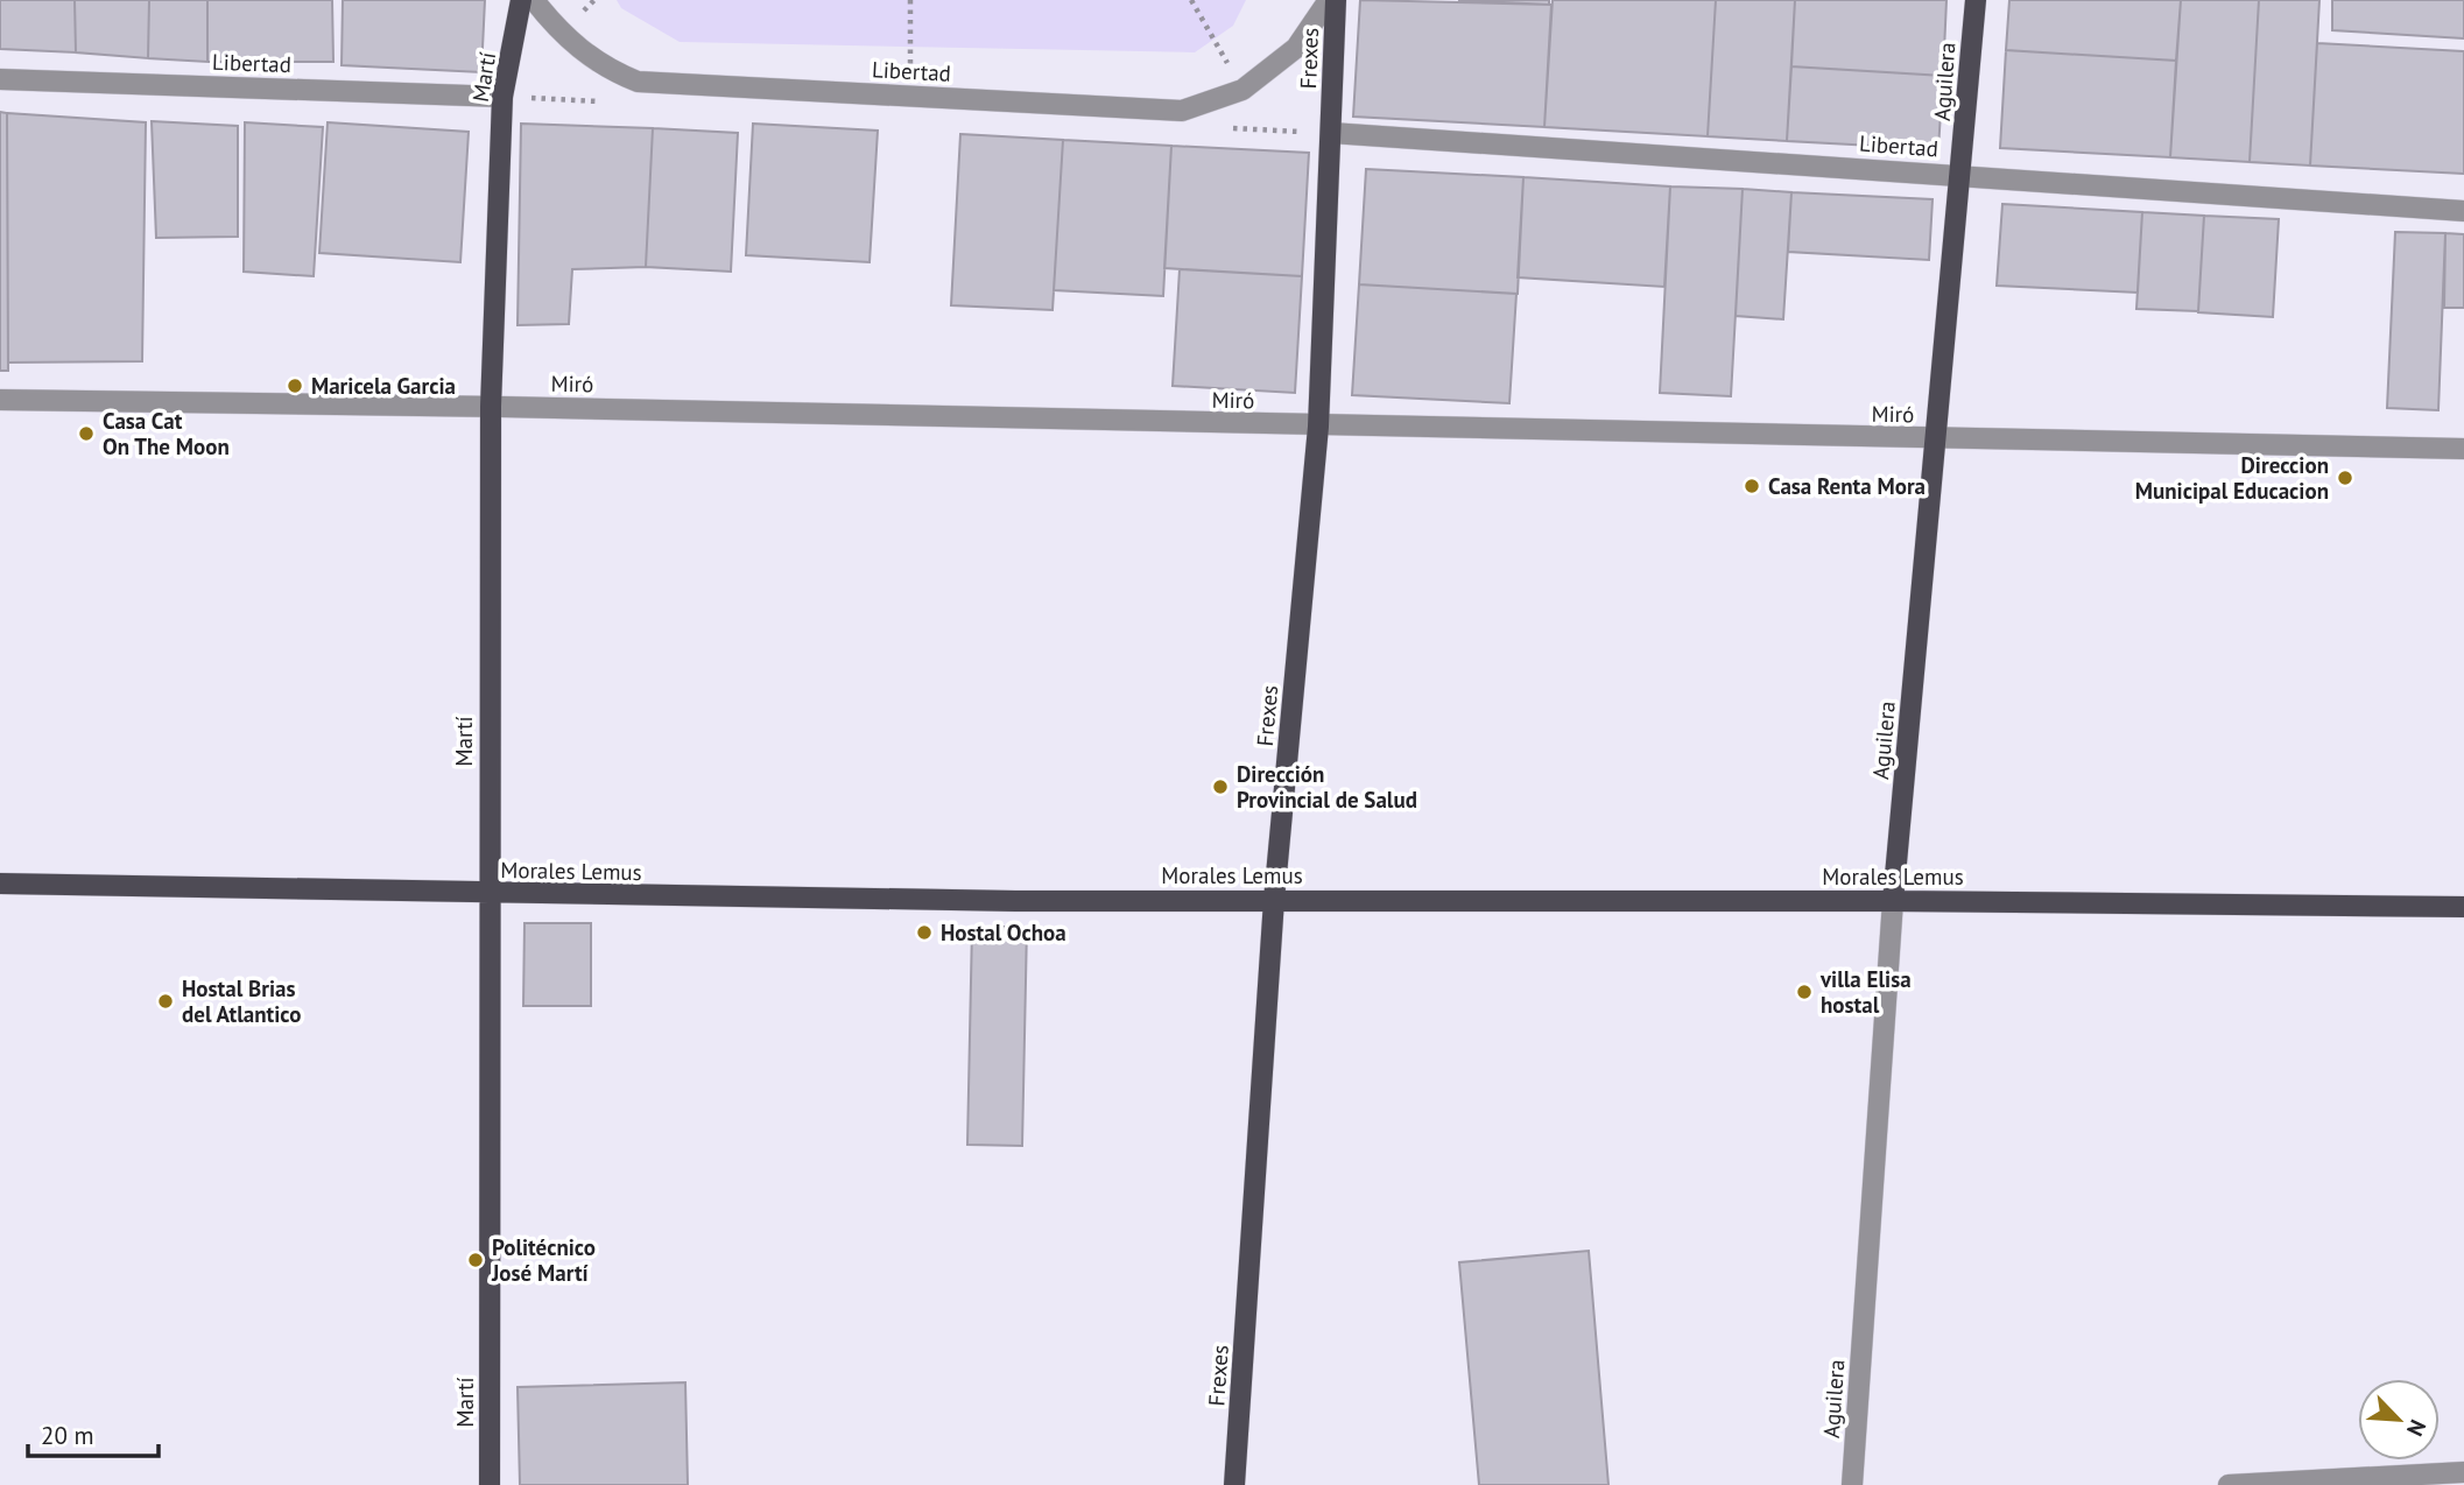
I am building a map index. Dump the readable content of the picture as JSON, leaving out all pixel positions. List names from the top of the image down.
{
  "streets": {
    "main road": [
      "Frexes",
      "Martí",
      "Aguilera",
      "Morales Lemus"
    ],
    "street": ["Libertad", "Miró"]
  },
  "crossings": [
    ["Frexes", "Libertad"],
    ["Frexes", "Miró"],
    ["Frexes", "Morales Lemus"],
    ["Libertad", "Martí"],
    ["Libertad", "Aguilera"],
    ["Martí", "Miró"],
    ["Martí", "Morales Lemus"],
    ["Aguilera", "Miró"],
    ["Aguilera", "Morales Lemus"]
  ],
  "places": [
    "Maricela Garcia",
    "Casa Cat On The Moon",
    "Direccion Municipal Educacion",
    "Casa Renta Mora",
    "Dirección Provincial de Salud",
    "Hostal Ochoa",
    "villa Elisa hostal",
    "Hostal Brias del Atlantico",
    "Politécnico José Martí"
  ],
  "scale_bar": "20 m",
  "north": "bottom right"
}
